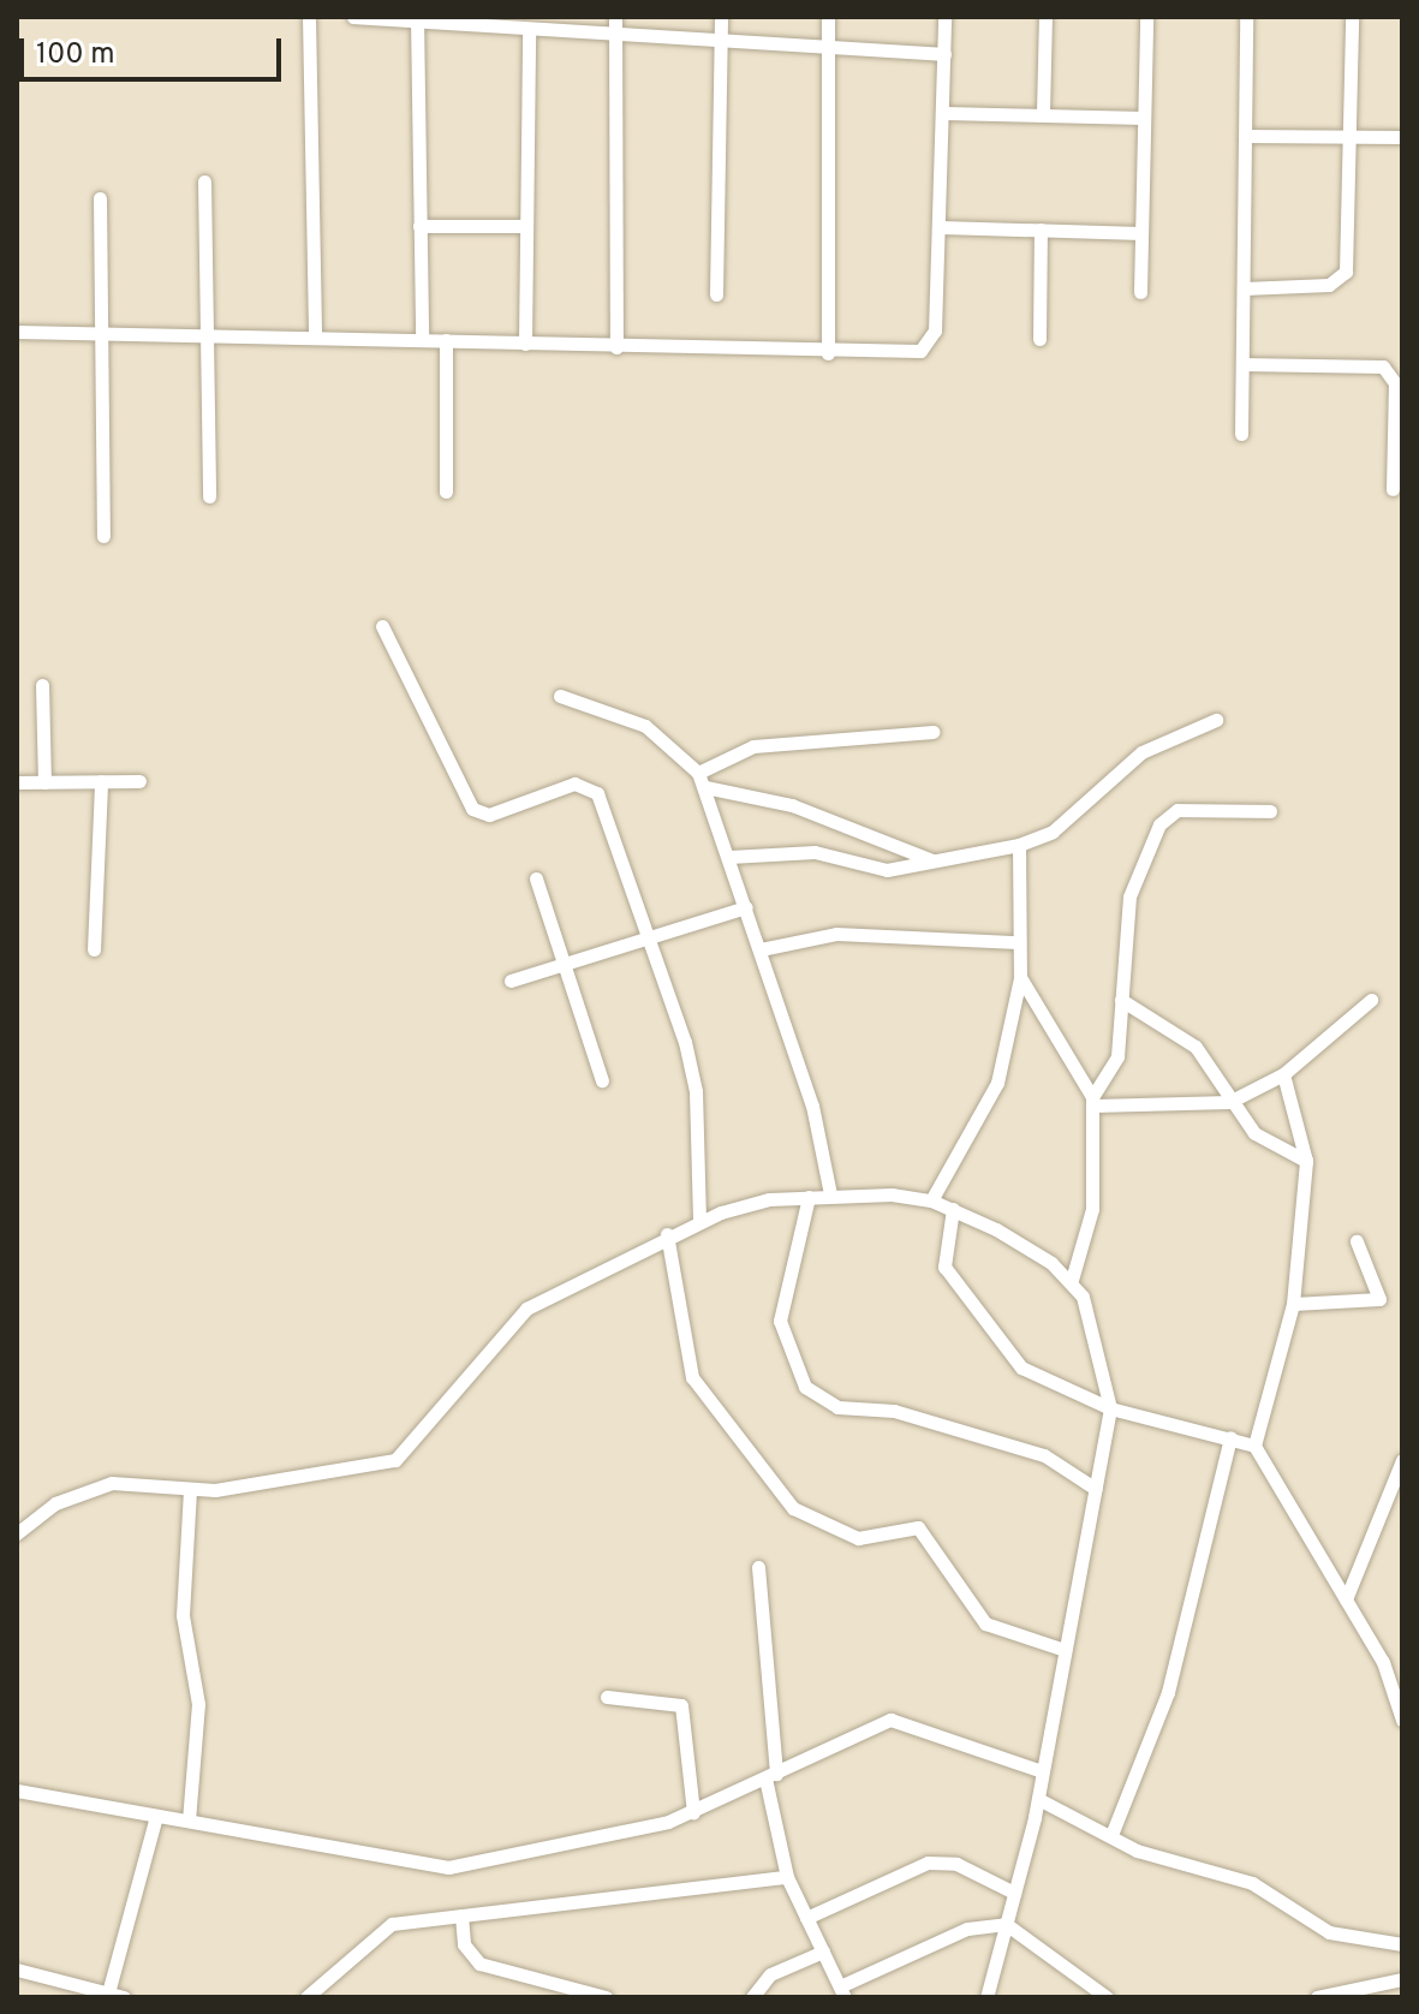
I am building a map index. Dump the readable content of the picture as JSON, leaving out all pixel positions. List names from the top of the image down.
{
  "scale_bar": "100 m"
}
